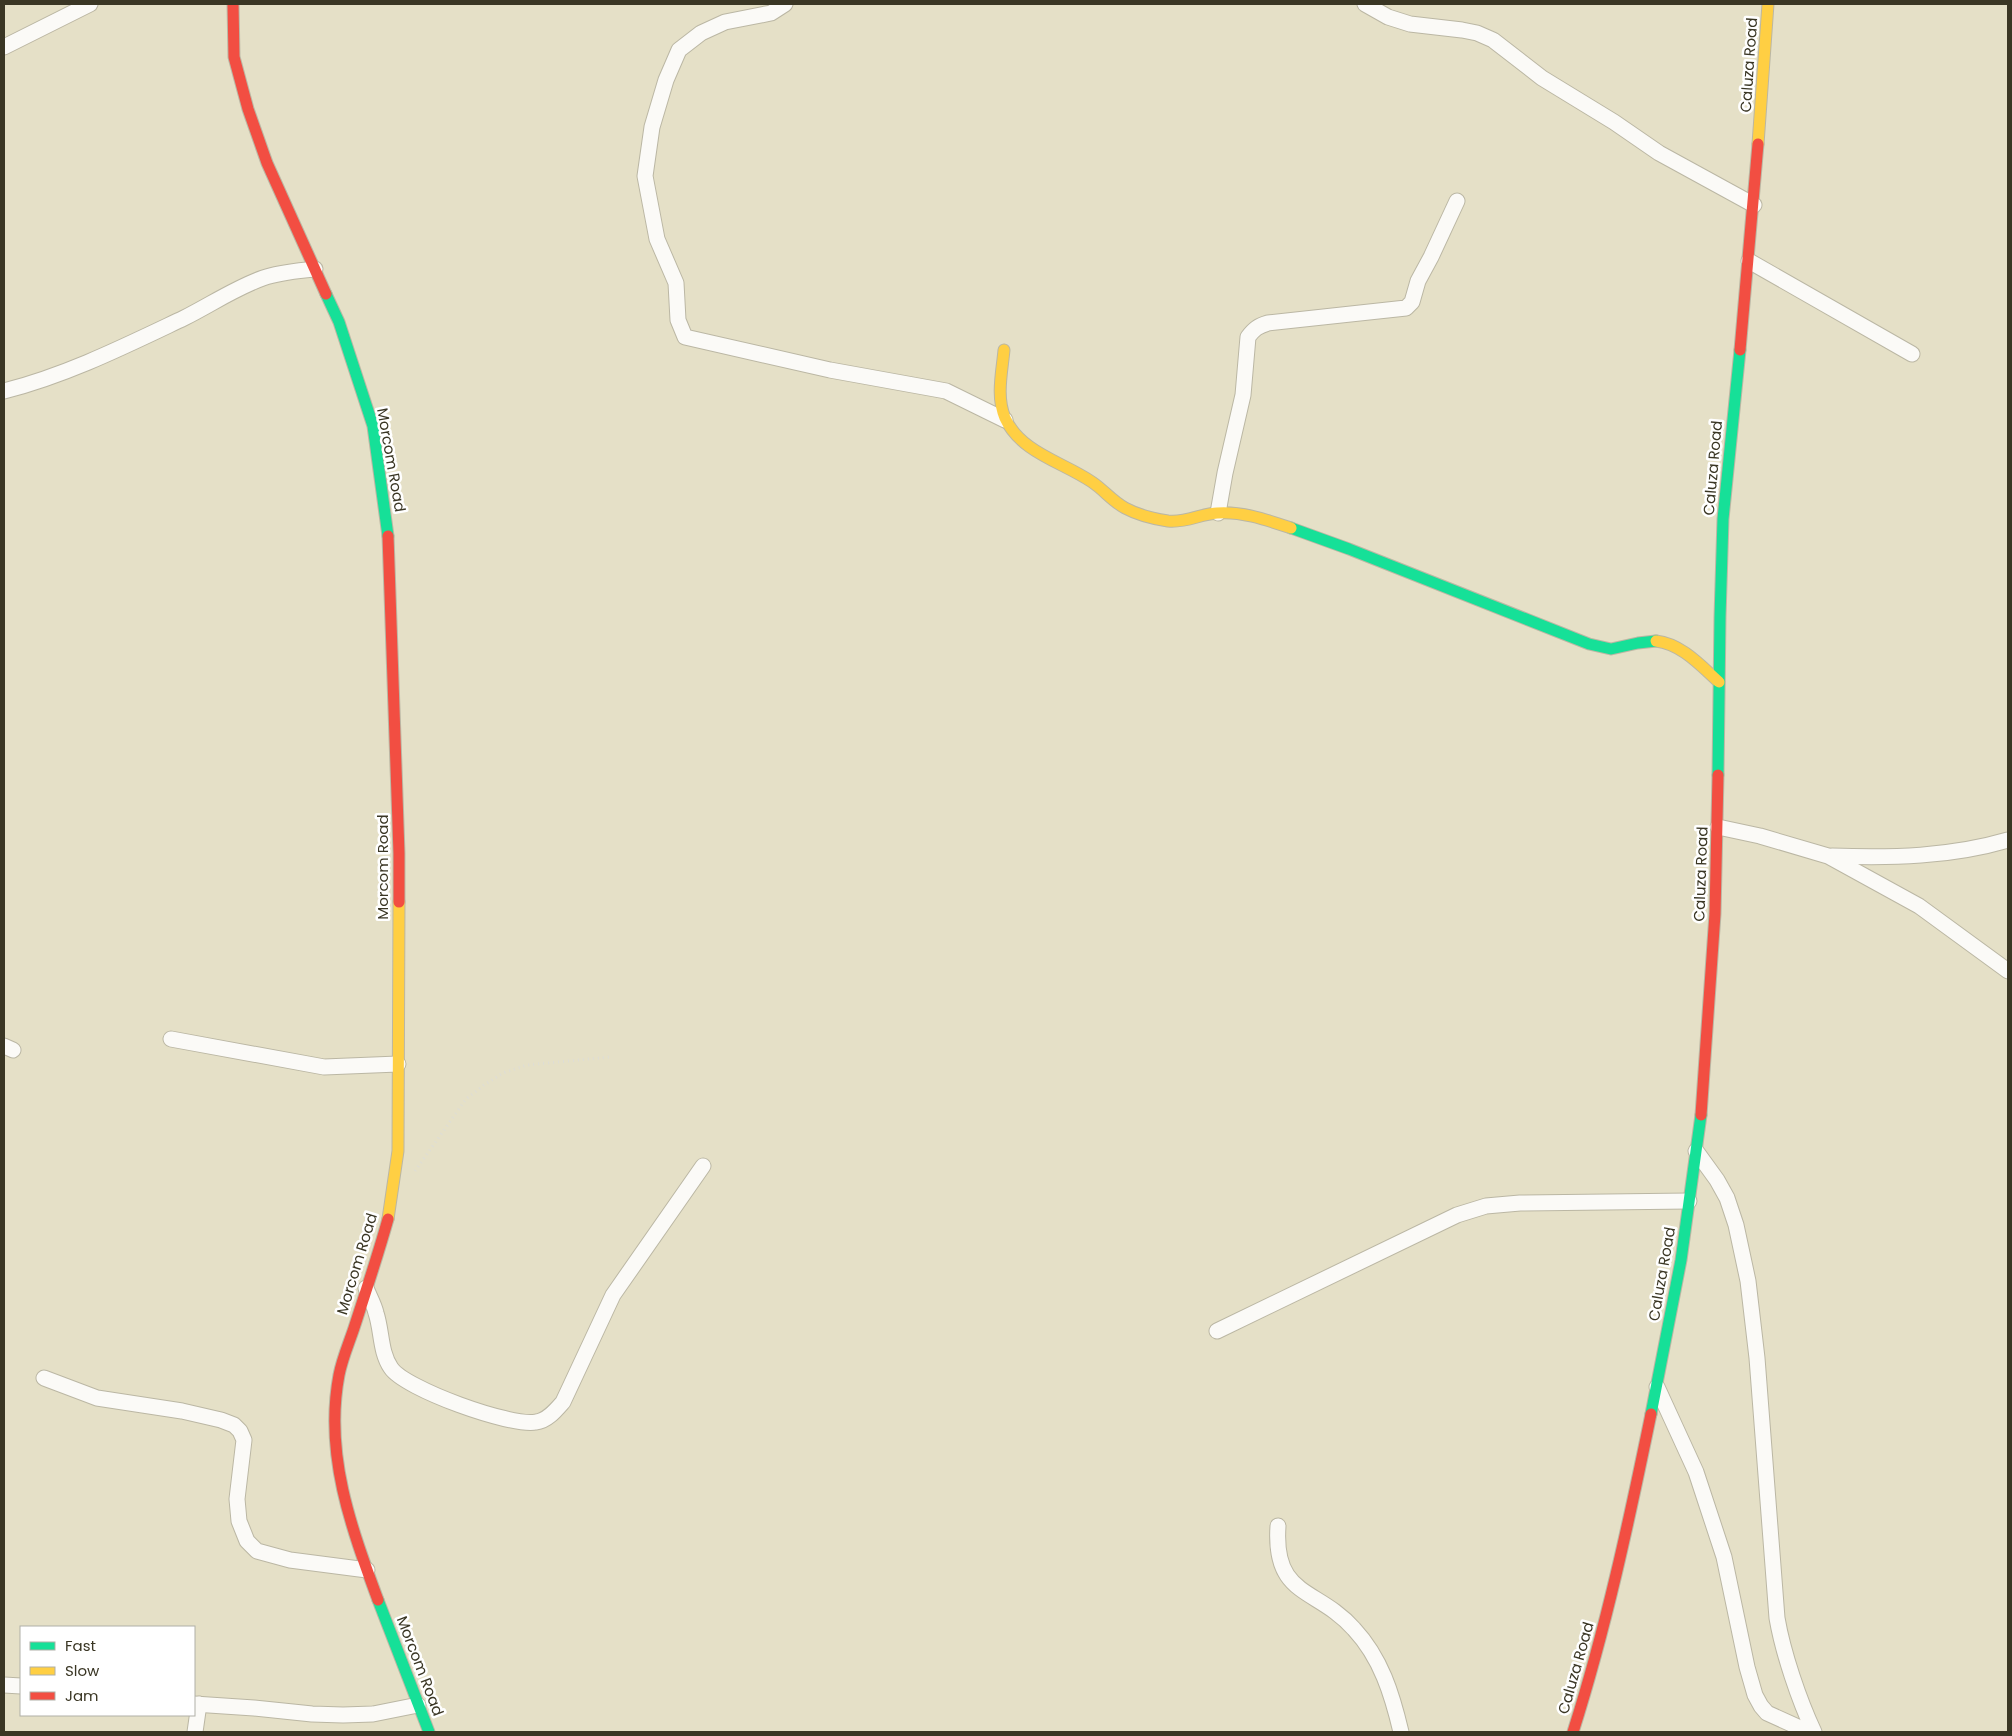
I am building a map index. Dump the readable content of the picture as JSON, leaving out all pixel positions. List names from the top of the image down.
{
  "streets": {
    "street": ["Caluza Road", "Morcom Road"]
  },
  "legend": ["Fast", "Slow", "Jam"]
}
